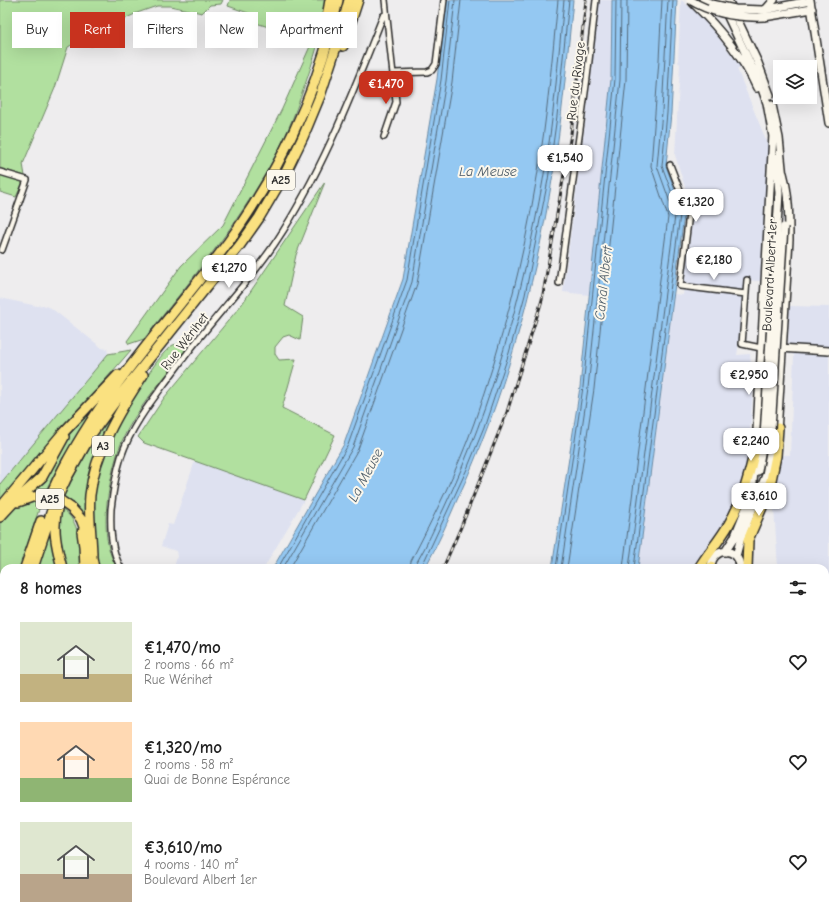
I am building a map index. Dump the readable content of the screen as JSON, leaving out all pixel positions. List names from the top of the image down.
{
  "streets": {
    "highway": ["A25", "A3"],
    "main road": ["Boulevard Albert 1er"],
    "street": ["Rue du Rivage", "Rue Wérihet"]
  },
  "crossings": [
    ["A25", "A3"]
  ],
  "water": ["La Meuse", "Canal Albert"],
  "page": {
    "chip": [
      "Buy",
      "Rent",
      "Filters",
      "New",
      "Apartment"
    ],
    "price": [
      "€1,470",
      "€1,540",
      "€1,320",
      "€2,180",
      "€1,270",
      "€2,950",
      "€2,240",
      "€3,610"
    ],
    "heading": "8 homes",
    "list": [
      {
        "name": "€1,470/mo",
        "note": "2 rooms · 66 m² · Rue Wérihet"
      },
      {
        "name": "€1,320/mo",
        "note": "2 rooms · 58 m² · Quai de Bonne Espérance"
      },
      {
        "name": "€3,610/mo",
        "note": "4 rooms · 140 m² · Boulevard Albert 1er"
      }
    ]
  }
}
